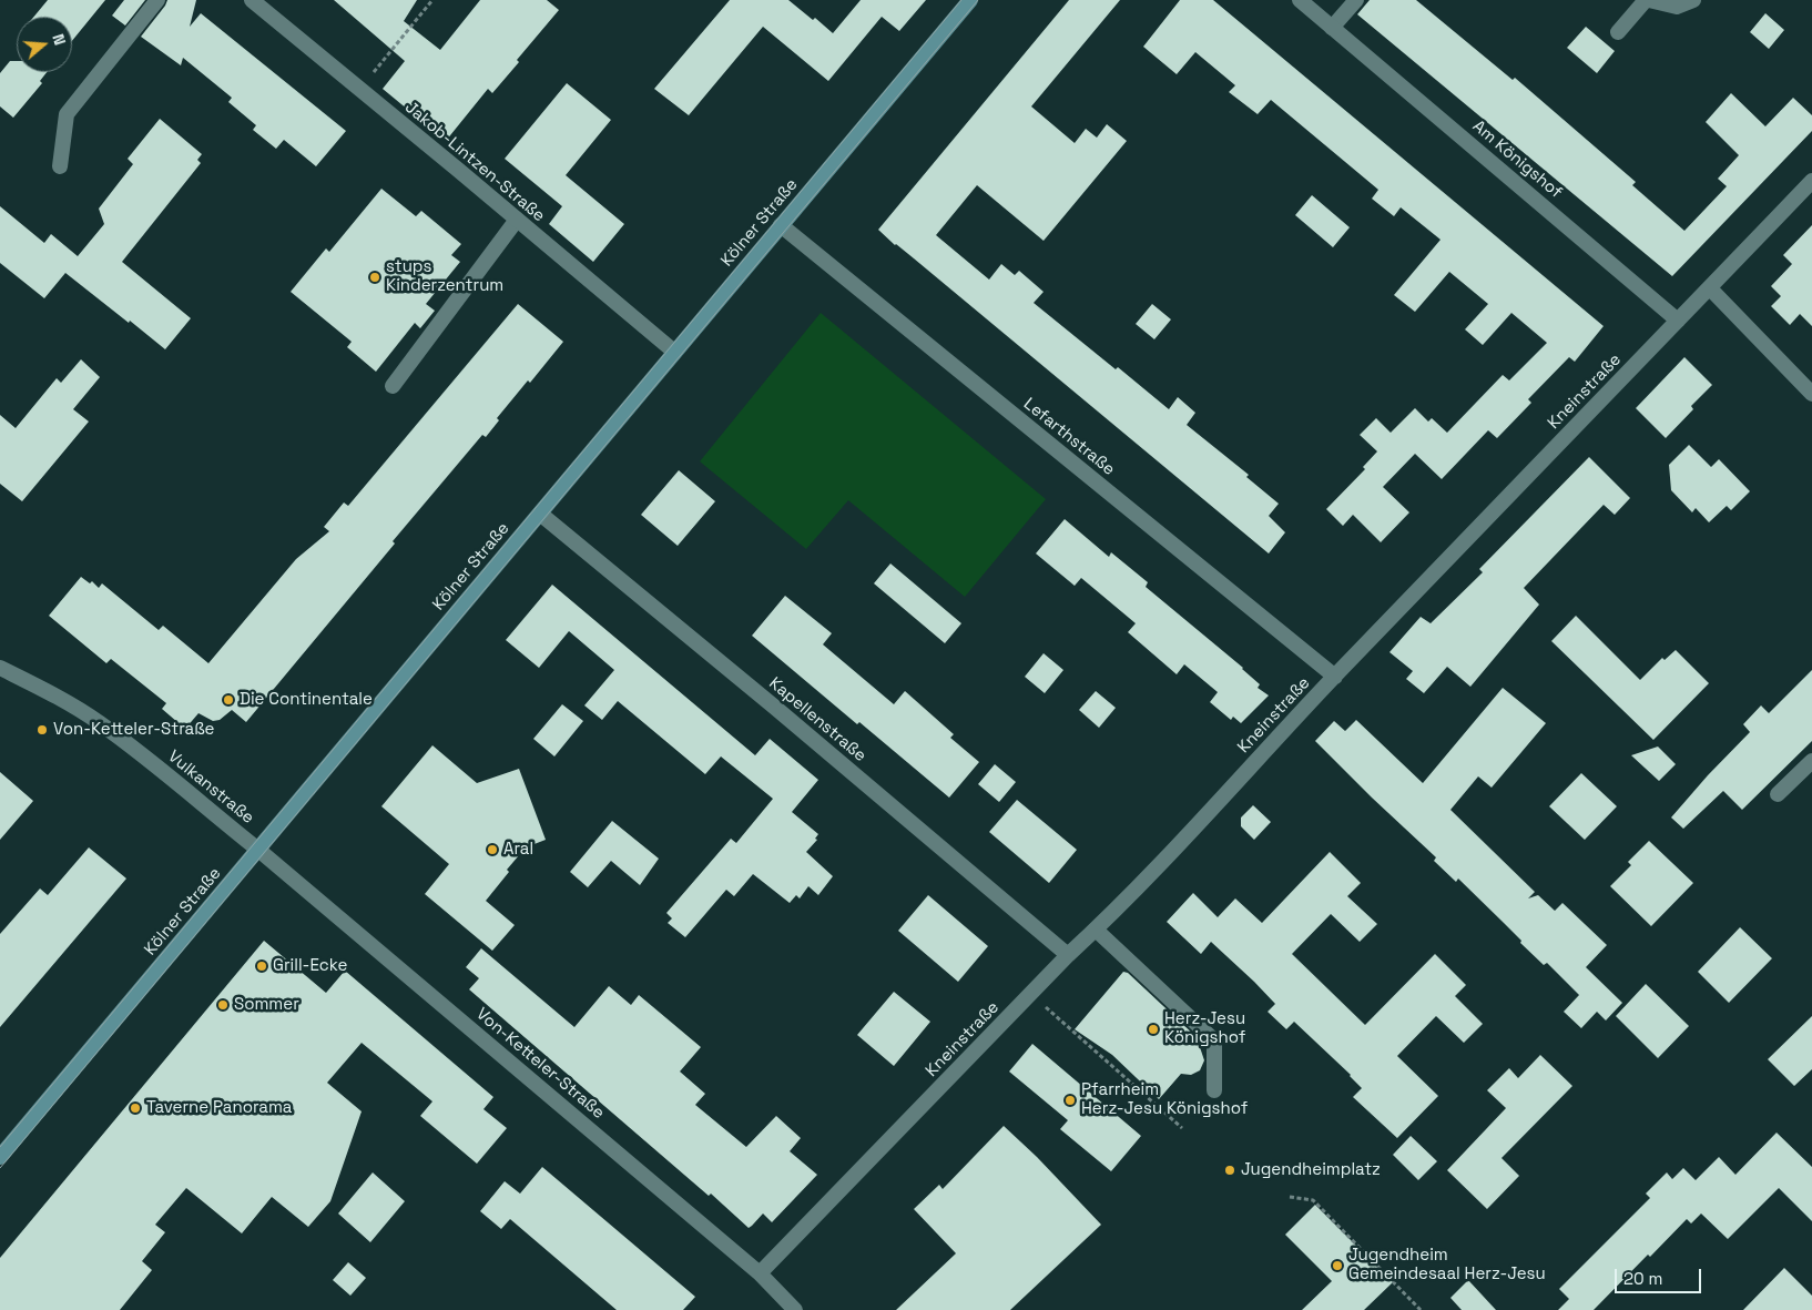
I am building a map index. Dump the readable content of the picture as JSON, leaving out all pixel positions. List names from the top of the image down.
{
  "streets": {
    "main road": ["Kölner Straße"],
    "street": [
      "Am Königshof",
      "Jakob-Lintzen-Straße",
      "Kneinstraße",
      "Lefarthstraße",
      "Kapellenstraße",
      "Vulkanstraße",
      "Von-Ketteler-Straße"
    ]
  },
  "crossings": [
    ["Am Königshof", "Kneinstraße"],
    ["Jakob-Lintzen-Straße", "Kölner Straße"],
    ["Kölner Straße", "Lefarthstraße"],
    ["Kölner Straße", "Kapellenstraße"],
    ["Kölner Straße", "Vulkanstraße"],
    ["Kölner Straße", "Von-Ketteler-Straße"],
    ["Kneinstraße", "Lefarthstraße"],
    ["Kneinstraße", "Kapellenstraße"],
    ["Kneinstraße", "Von-Ketteler-Straße"],
    ["Vulkanstraße", "Von-Ketteler-Straße"]
  ],
  "places": [
    "stups Kinderzentrum",
    "Die Continentale",
    "Von-Ketteler-Straße",
    "Aral",
    "Grill-Ecke",
    "Sommer",
    "Herz-Jesu Königshof",
    "Pfarrheim Herz-Jesu Königshof",
    "Taverne Panorama",
    "Jugendheimplatz",
    "Jugendheim Gemeindesaal Herz-Jesu"
  ],
  "scale_bar": "20 m",
  "north": "right"
}
